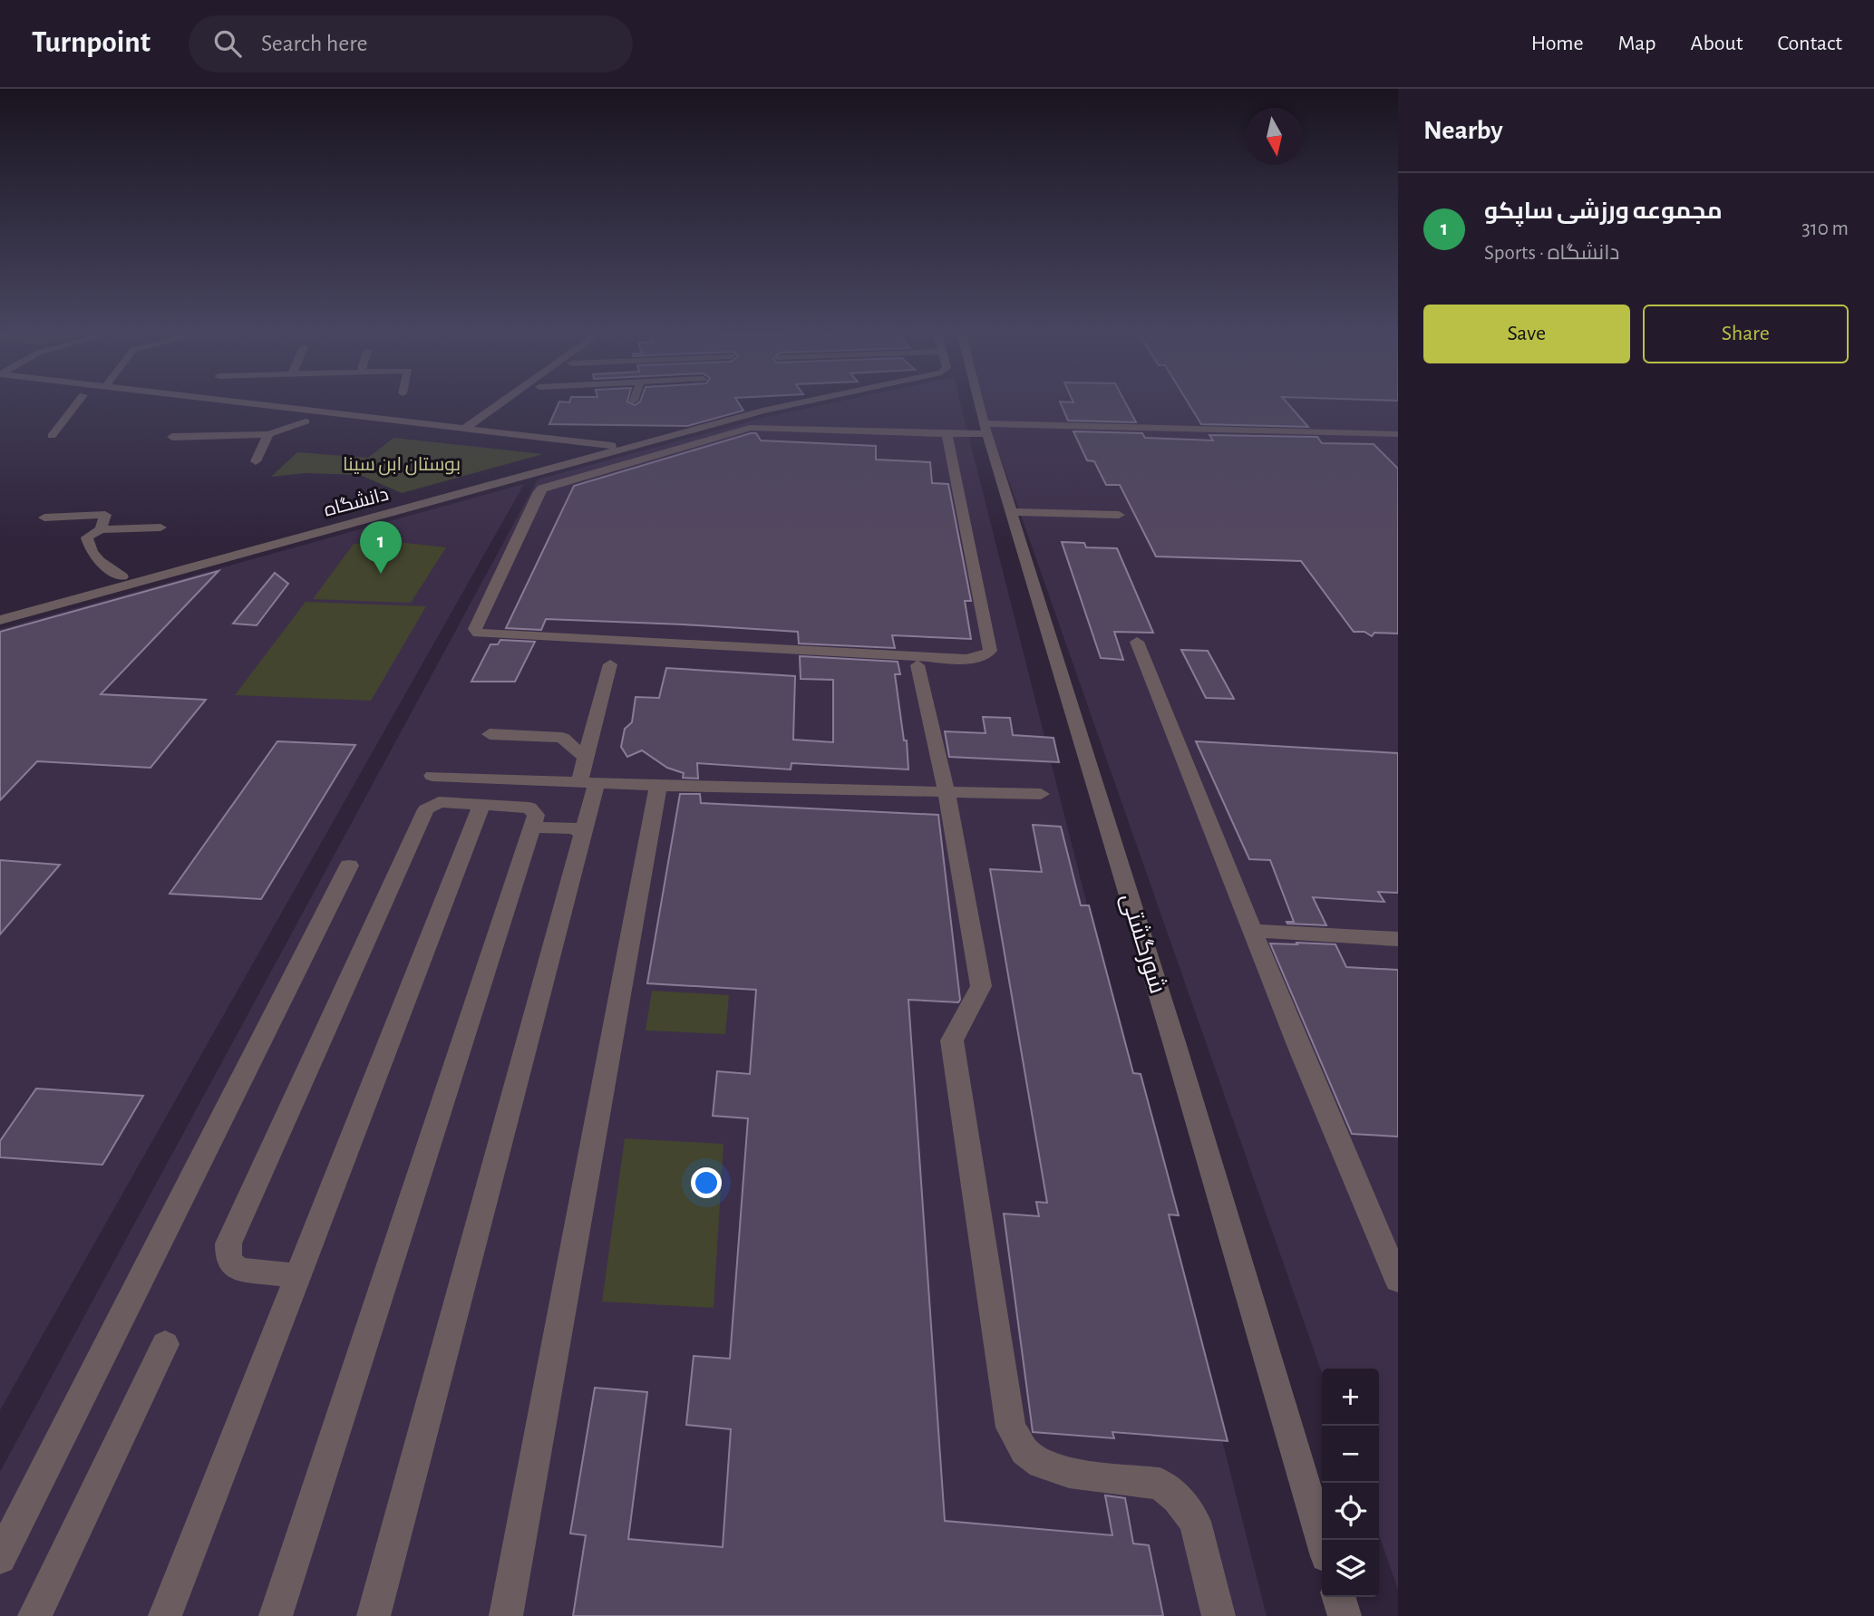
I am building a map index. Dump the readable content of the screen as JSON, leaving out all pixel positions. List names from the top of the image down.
{
  "streets": {
    "street": ["دانشگاه", "شورگشتی"]
  },
  "parks": ["بوستان ابن سینا"],
  "north": "bottom",
  "page": {
    "header": "Turnpoint",
    "search": "Search here",
    "nav": [
      "Home",
      "Map",
      "About",
      "Contact"
    ],
    "heading": "Nearby",
    "list": [
      {
        "mark": "1",
        "name": "مجموعه ورزشی ساپکو",
        "note": "Sports · دانشگاه",
        "value": "310 m"
      }
    ],
    "buttons": ["Save", "Share"],
    "pins": "1",
    "map_buttons": ["+", "−"]
  }
}
